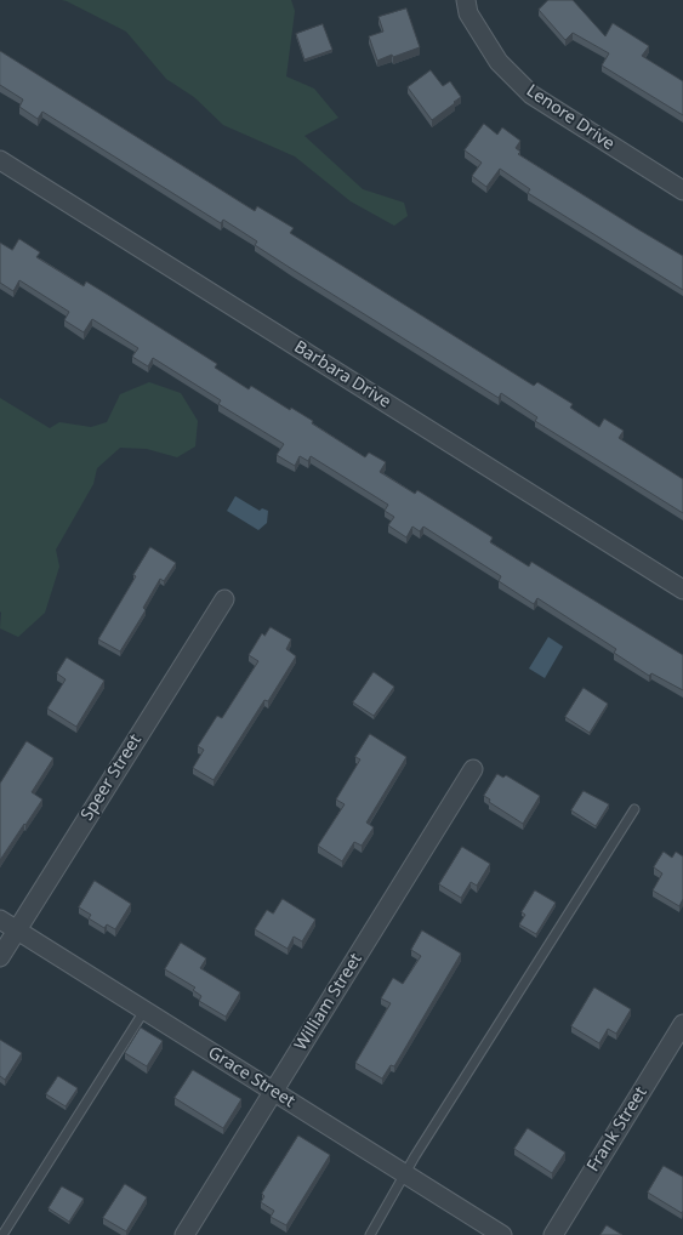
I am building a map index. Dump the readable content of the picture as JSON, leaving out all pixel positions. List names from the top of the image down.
{
  "streets": {
    "street": [
      "Lenore Drive",
      "Barbara Drive",
      "Speer Street",
      "William Street",
      "Grace Street",
      "Frank Street"
    ]
  },
  "crossings": [
    ["Speer Street", "Grace Street"],
    ["William Street", "Grace Street"]
  ]
}
